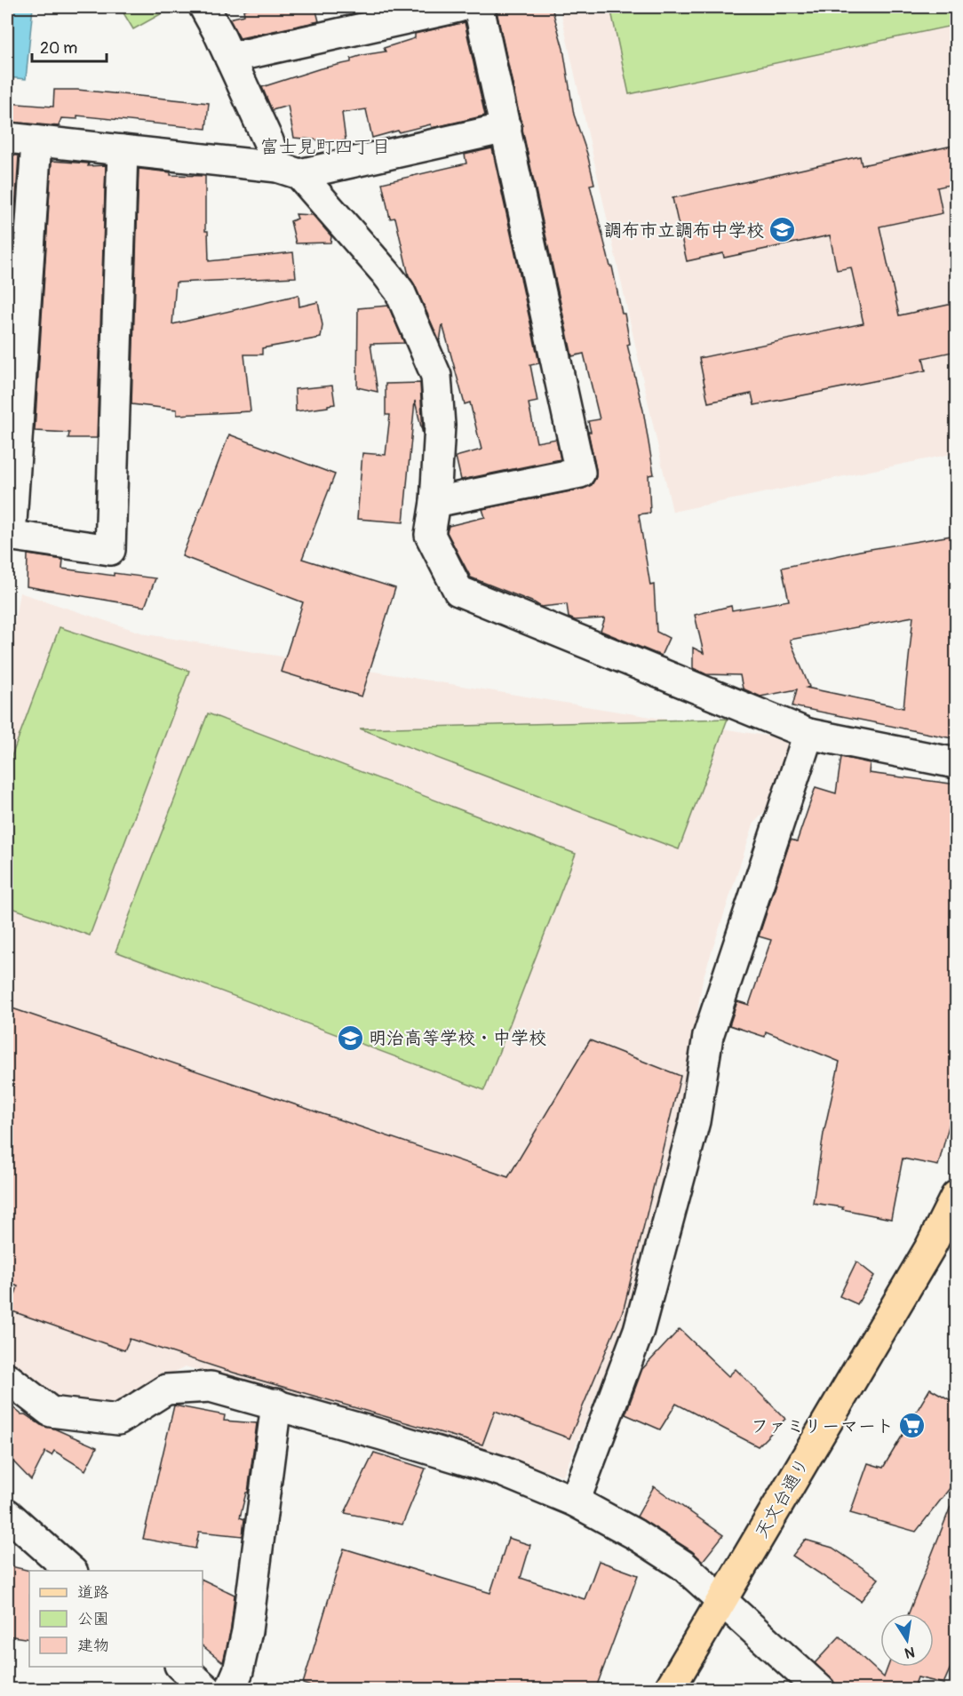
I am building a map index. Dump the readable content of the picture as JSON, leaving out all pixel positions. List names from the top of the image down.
{
  "streets": {
    "main road": ["天文台通り"]
  },
  "districts": ["富士見町四丁目"],
  "places": {
    "school or university": ["調布市立調布中学校", "明治高等学校・中学校"],
    "supermarket": ["ファミリーマート"]
  },
  "legend": ["道路", "公園", "建物"],
  "scale_bar": "20 m",
  "north": "bottom"
}
